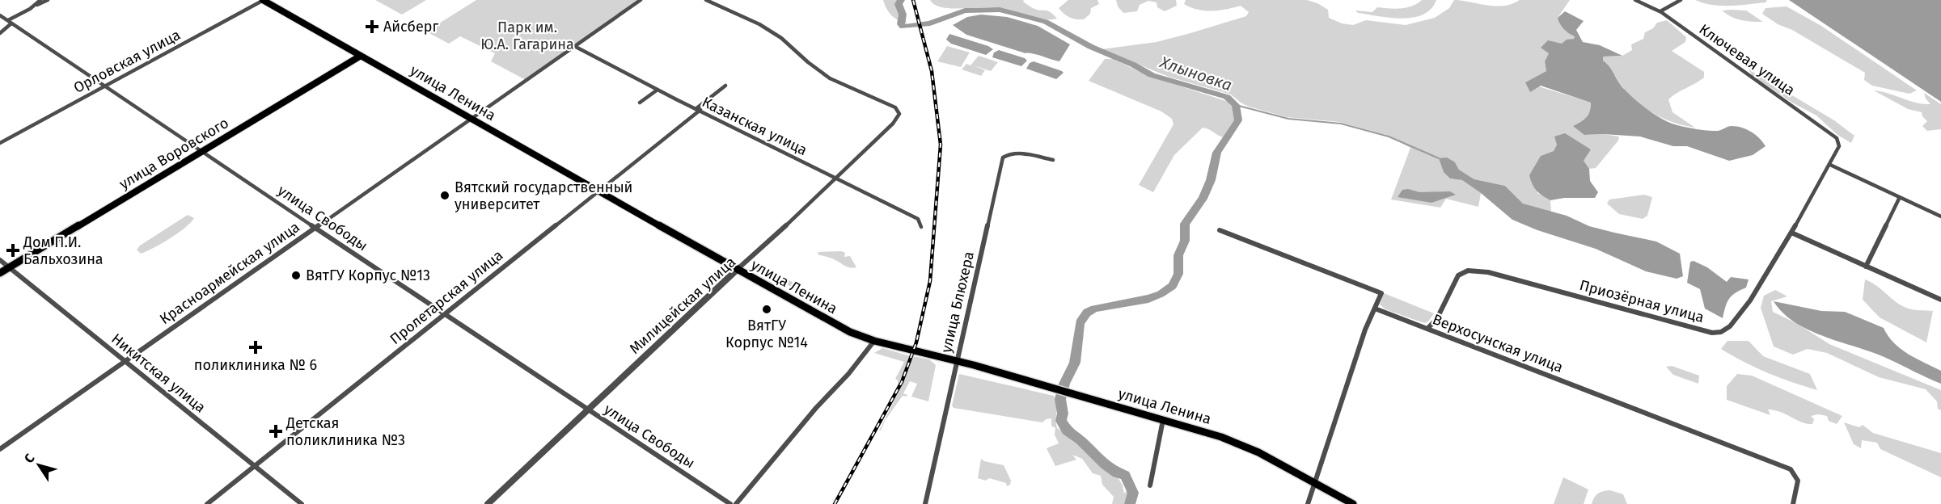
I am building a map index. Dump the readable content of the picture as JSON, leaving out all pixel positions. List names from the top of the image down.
{
  "streets": {
    "main road": ["улица Ленина", "улица Воровского"],
    "street": [
      "Ключевая улица",
      "Орловская улица",
      "Казанская улица",
      "улица Свободы",
      "Красноармейская улица",
      "Пролетарская улица",
      "Приозёрная улица",
      "улица Блюхера",
      "Милицейская улица",
      "Верхосунская улица",
      "Никитская улица"
    ]
  },
  "crossings": [
    ["Ключевая улица", "Приозёрная улица"],
    ["Орловская улица", "улица Ленина"],
    ["Орловская улица", "улица Свободы"],
    ["улица Ленина", "улица Воровского"],
    ["улица Ленина", "Красноармейская улица"],
    ["улица Ленина", "Пролетарская улица"],
    ["улица Ленина", "улица Блюхера"],
    ["улица Ленина", "Милицейская улица"],
    ["Казанская улица", "Красноармейская улица"],
    ["Казанская улица", "Пролетарская улица"],
    ["Казанская улица", "Милицейская улица"],
    ["улица Воровского", "улица Свободы"],
    ["улица Воровского", "Никитская улица"],
    ["улица Свободы", "Красноармейская улица"],
    ["улица Свободы", "Пролетарская улица"],
    ["улица Свободы", "Милицейская улица"],
    ["Красноармейская улица", "Никитская улица"],
    ["Пролетарская улица", "Никитская улица"],
    ["Приозёрная улица", "Верхосунская улица"]
  ],
  "water": ["Хлыновка"],
  "parks": ["Парк им. Ю.А. Гагарина"],
  "places": {
    "health": [
      "Айсберг",
      "Дом П.И. Бальхозина",
      "поликлиника № 6",
      "Детская поликлиника №3"
    ],
    "other": ["Вятский государственный университет", "ВятГУ Корпус №13", "ВятГУ Корпус №14"]
  },
  "north": "top left"
}
